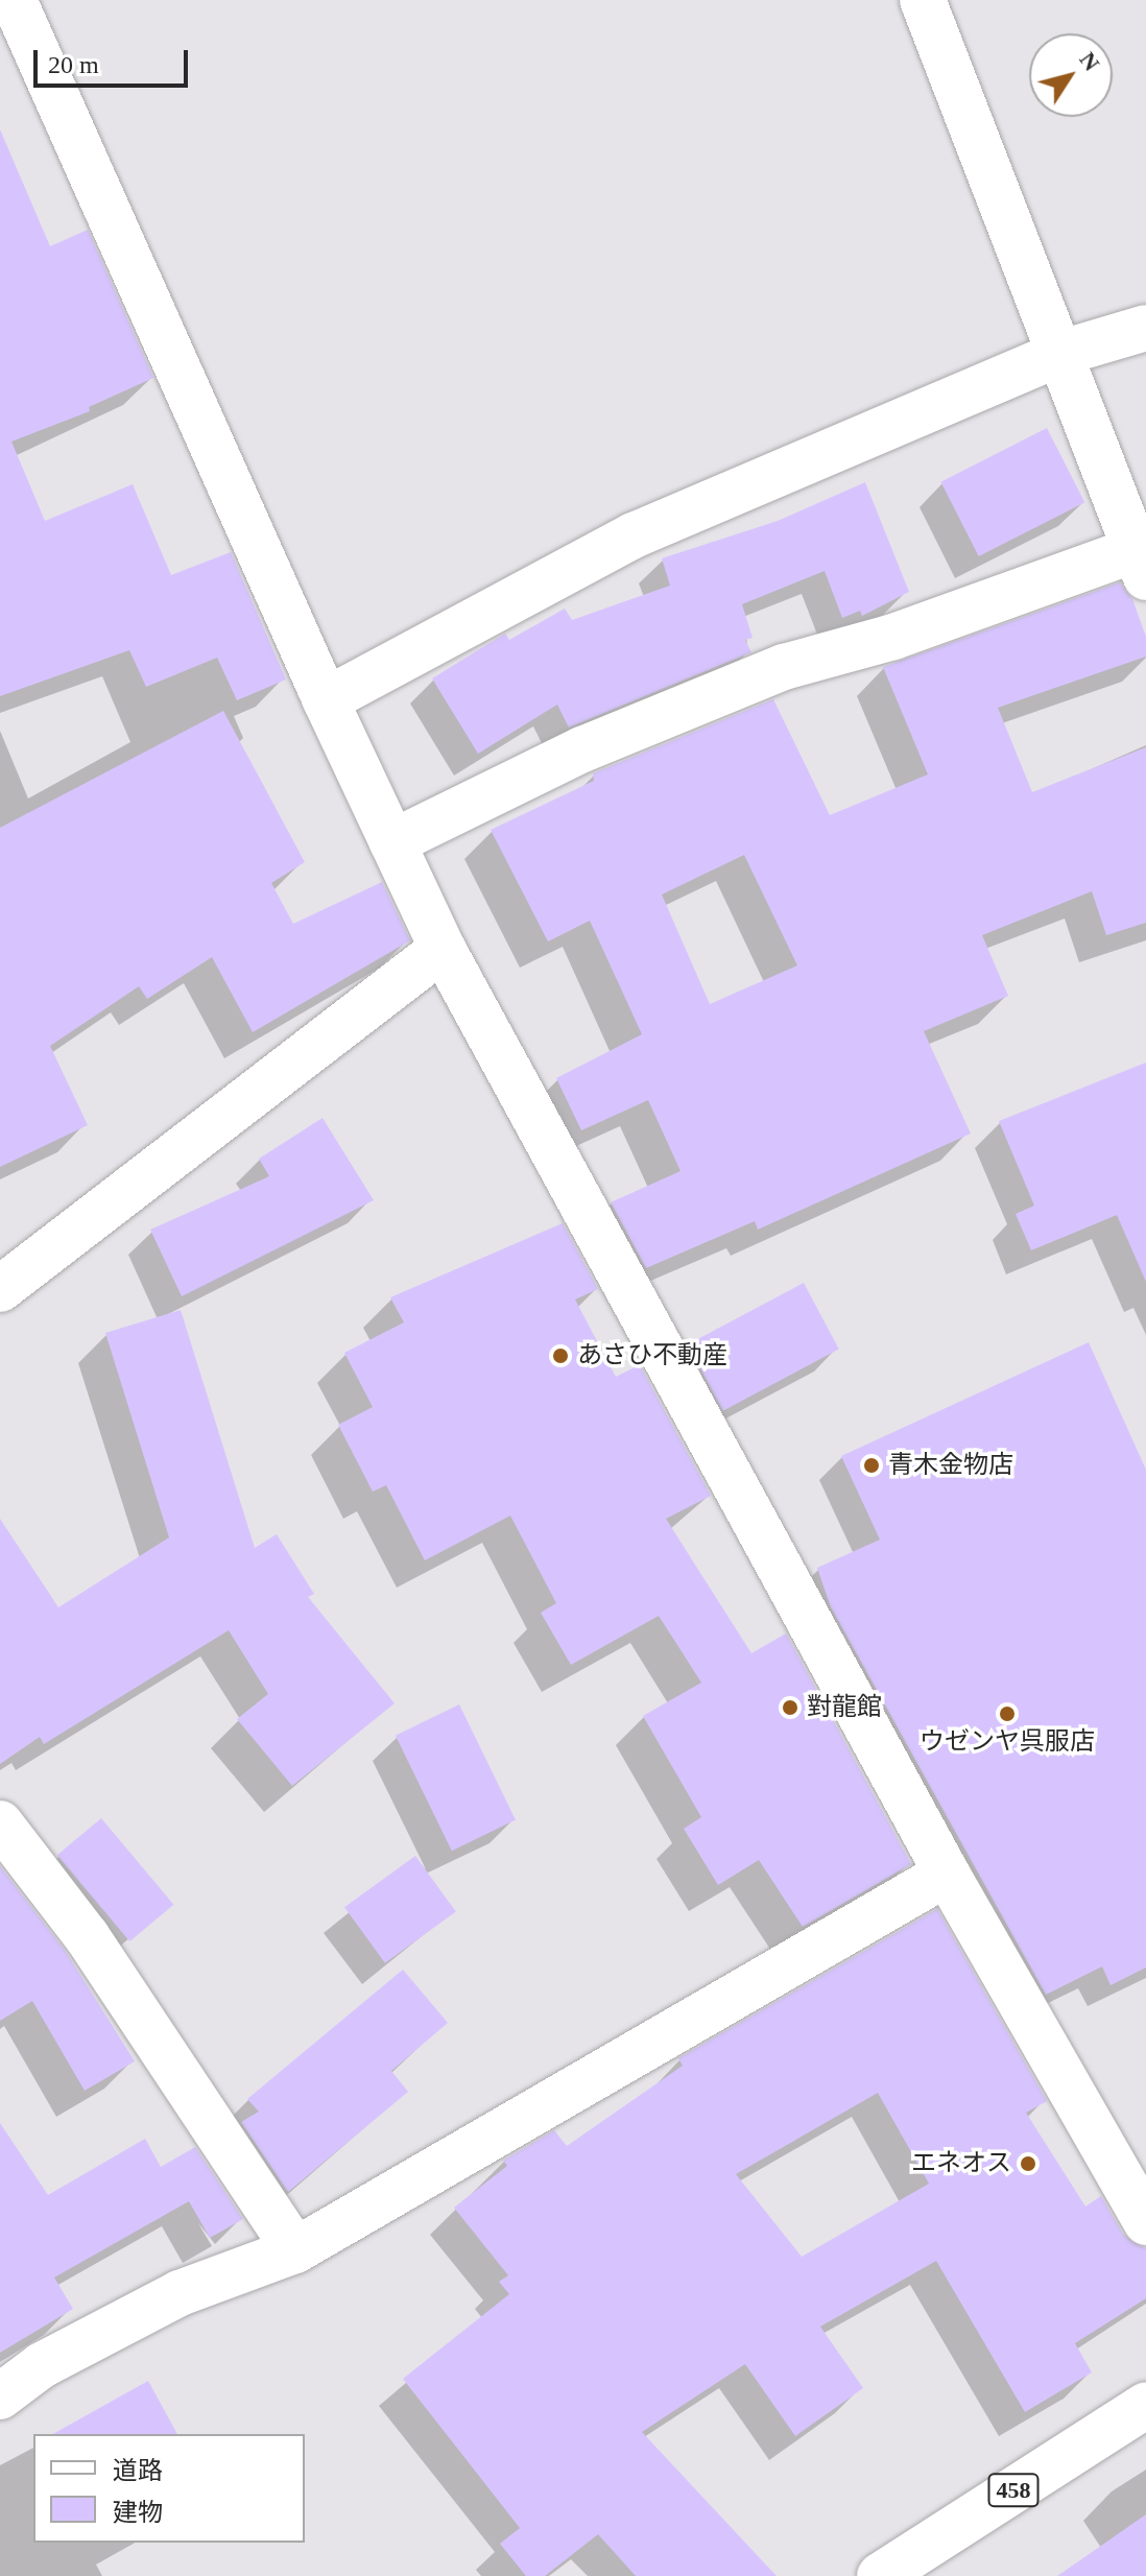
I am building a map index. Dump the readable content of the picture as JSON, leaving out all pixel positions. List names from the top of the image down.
{
  "streets": {
    "main road": ["458"]
  },
  "places": [
    "あさひ不動産",
    "青木金物店",
    "對龍館",
    "ウゼンヤ呉服店",
    "エネオス"
  ],
  "legend": ["道路", "建物"],
  "scale_bar": "20 m",
  "north": "top right"
}
